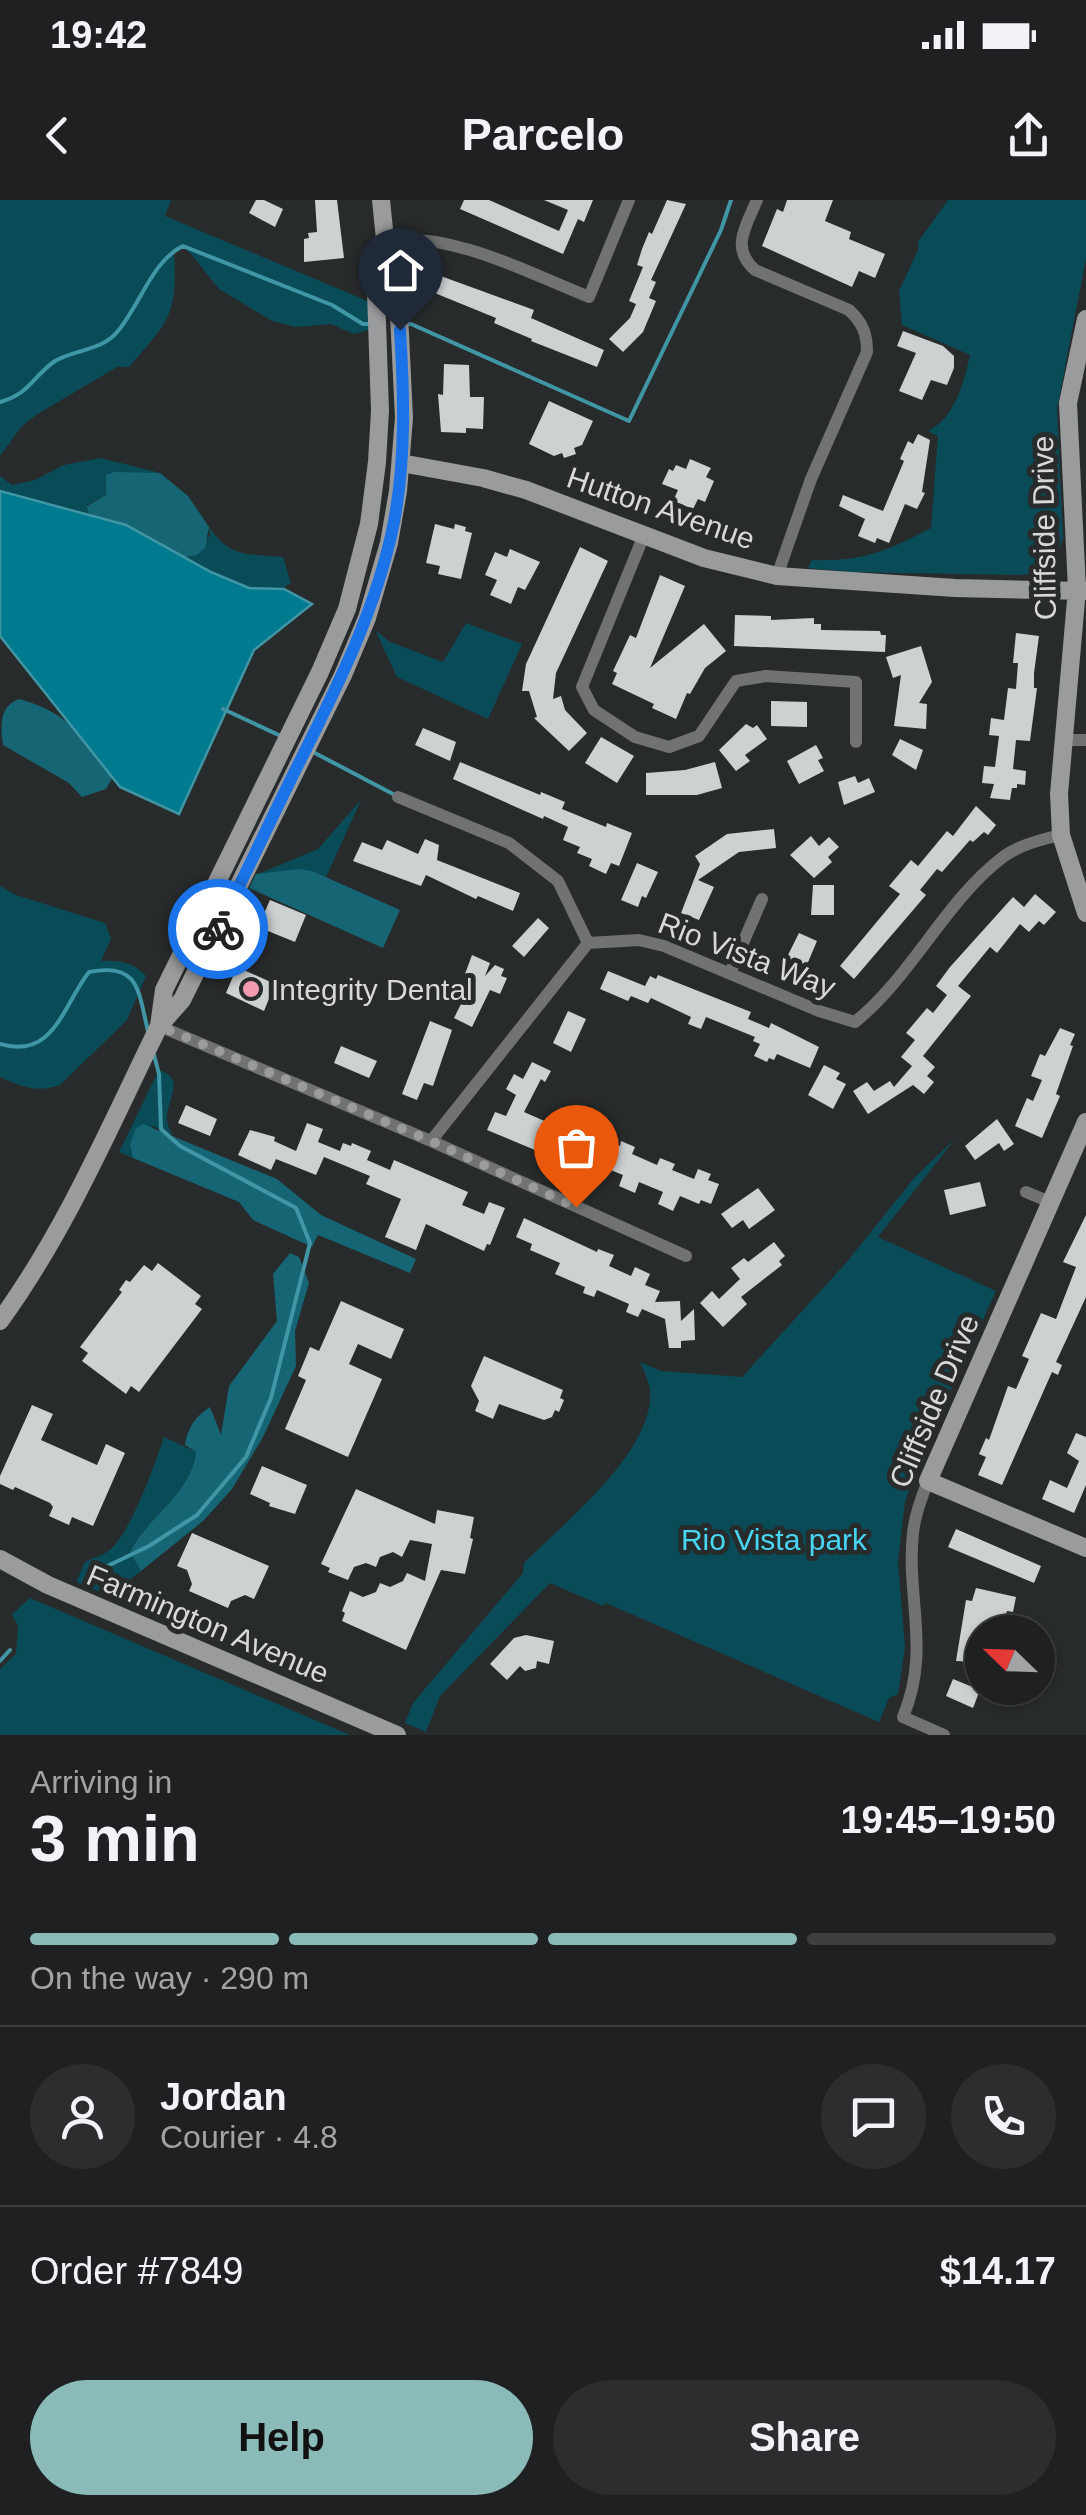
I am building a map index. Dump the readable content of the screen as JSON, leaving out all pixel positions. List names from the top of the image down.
{
  "streets": {
    "main road": ["Hutton Avenue", "Cliffside Drive", "Farmington Avenue"],
    "street": ["Rio Vista Way"]
  },
  "crossings": [
    ["Hutton Avenue", "Cliffside Drive"],
    ["Cliffside Drive", "Rio Vista Way"]
  ],
  "parks": ["Rio Vista park"],
  "places": ["Integrity Dental"],
  "north": "top left",
  "page": {
    "status": "19:42",
    "header": "Parcelo",
    "heading": ["3 min", "Arriving in", "19:45–19:50"],
    "panel": [
      "Jordan",
      "Courier · 4.8",
      "Order #7849",
      "$14.17"
    ],
    "bar": "On the way · 290 m",
    "buttons": ["Help", "Share"]
  }
}
